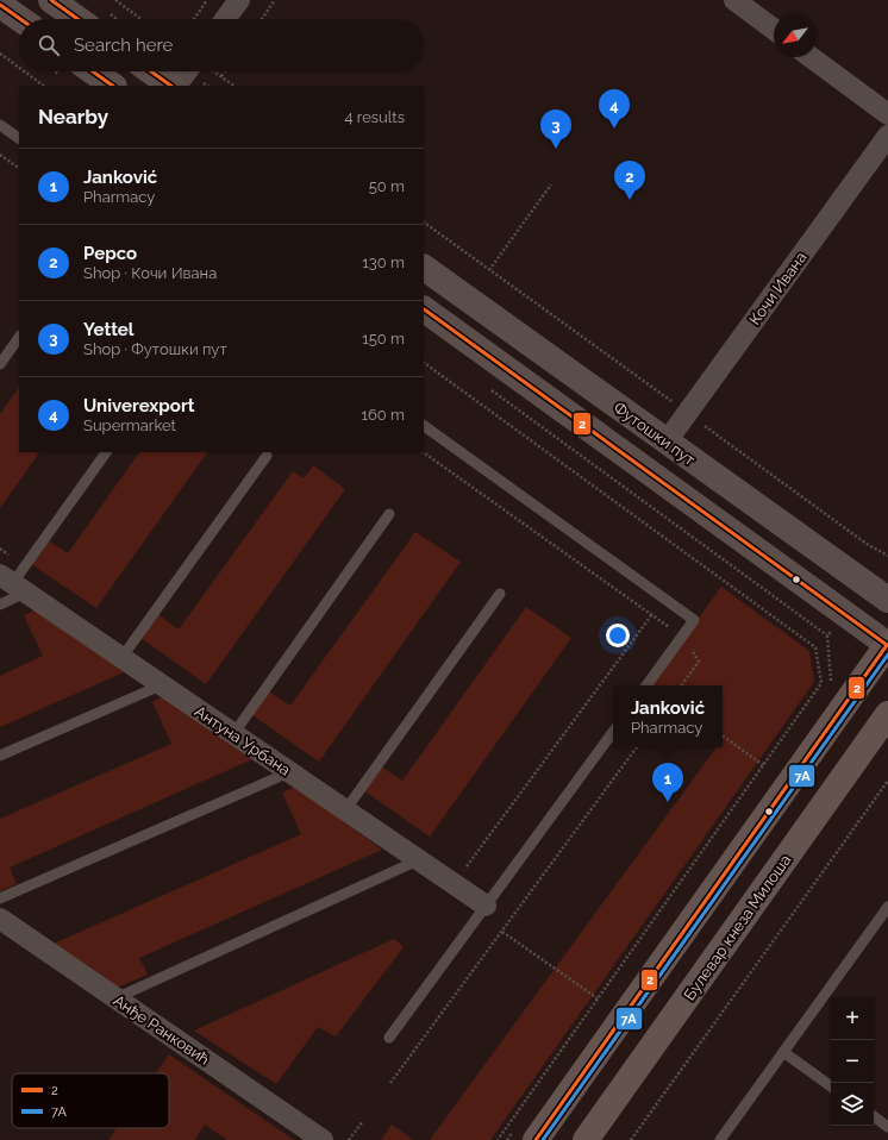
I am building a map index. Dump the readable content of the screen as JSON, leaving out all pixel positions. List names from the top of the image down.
{
  "streets": {
    "main road": ["Футошки пут", "Булевар кнеза Милоша"],
    "street": ["Кочи Ивана", "Антуна Урбана", "Анђе Ранковић"]
  },
  "crossings": [
    ["Кочи Ивана", "Футошки пут"]
  ],
  "lines": ["transit line 2", "transit line 7A"],
  "legend": ["2", "7A"],
  "north": "bottom left",
  "page": {
    "search": "Search here",
    "heading": ["Nearby", "4 results"],
    "pins": [
      "4",
      "3",
      "2",
      "1"
    ],
    "list": [
      {
        "mark": "1",
        "name": "Janković",
        "note": "Pharmacy",
        "value": "50 m"
      },
      {
        "mark": "2",
        "name": "Pepco",
        "note": "Shop · Кочи Ивана",
        "value": "130 m"
      },
      {
        "mark": "3",
        "name": "Yettel",
        "note": "Shop · Футошки пут",
        "value": "150 m"
      },
      {
        "mark": "4",
        "name": "Univerexport",
        "note": "Supermarket",
        "value": "160 m"
      }
    ],
    "popup": ["Janković", "Pharmacy"],
    "map_buttons": ["+", "−"]
  }
}
